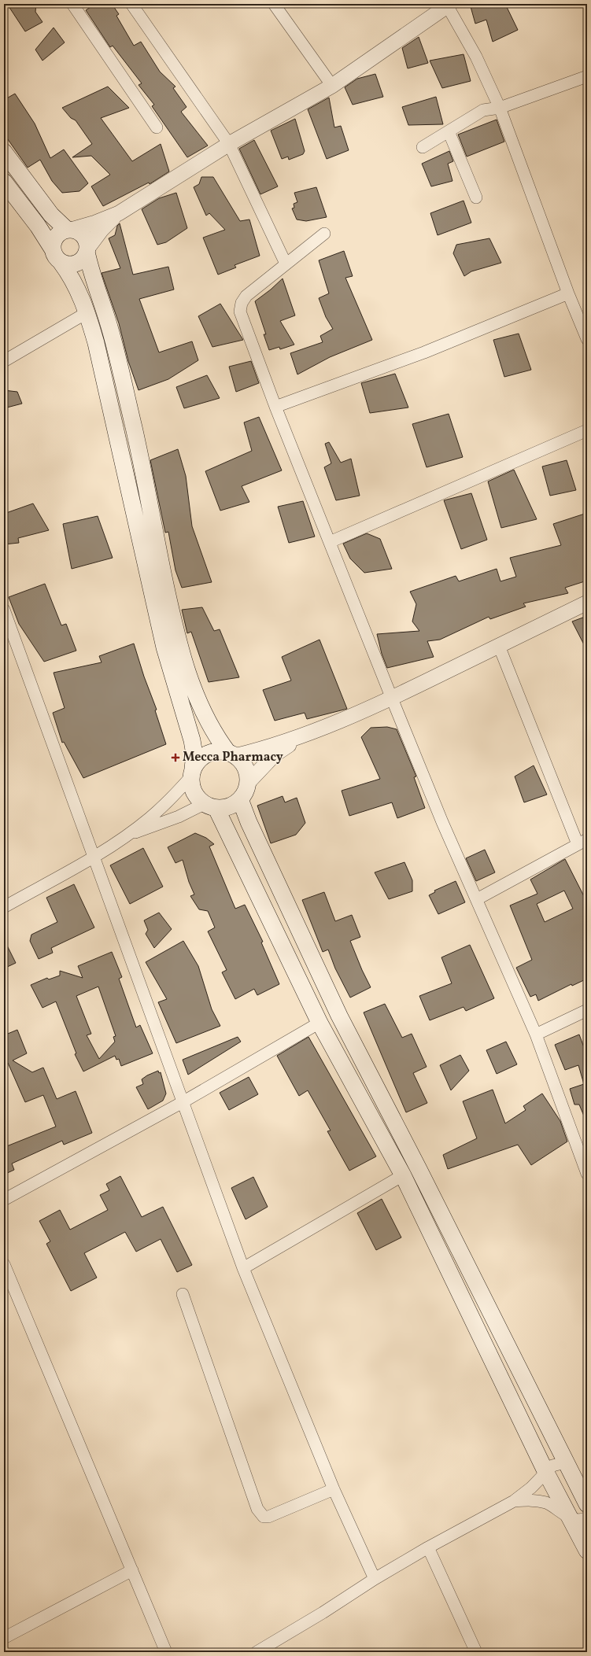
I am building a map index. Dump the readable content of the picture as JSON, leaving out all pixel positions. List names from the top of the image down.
{
  "places": {
    "health": ["Mecca Pharmacy"]
  }
}
